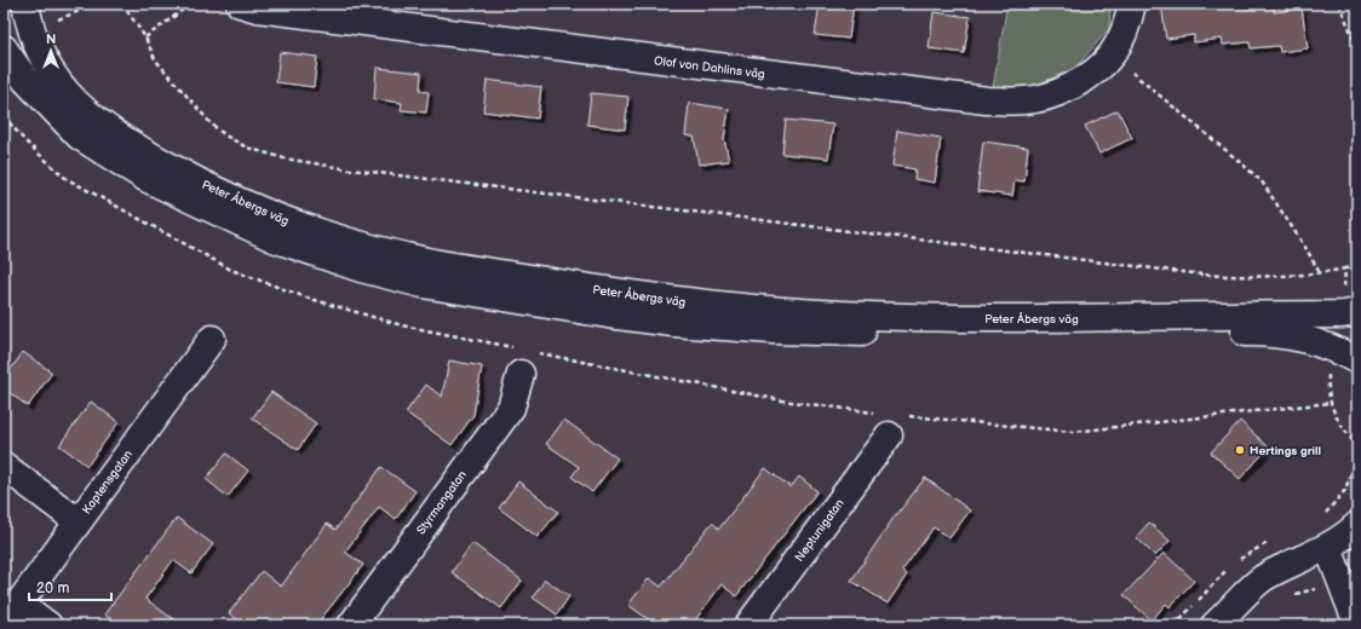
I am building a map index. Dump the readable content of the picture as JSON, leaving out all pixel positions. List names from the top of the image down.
{
  "streets": {
    "street": [
      "Olof von Dahlins väg",
      "Peter Åbergs väg",
      "Kaptensgatan",
      "Styrmangatan",
      "Neptunigatan"
    ]
  },
  "places": ["Hertings grill"],
  "scale_bar": "20 m",
  "north": "top"
}
